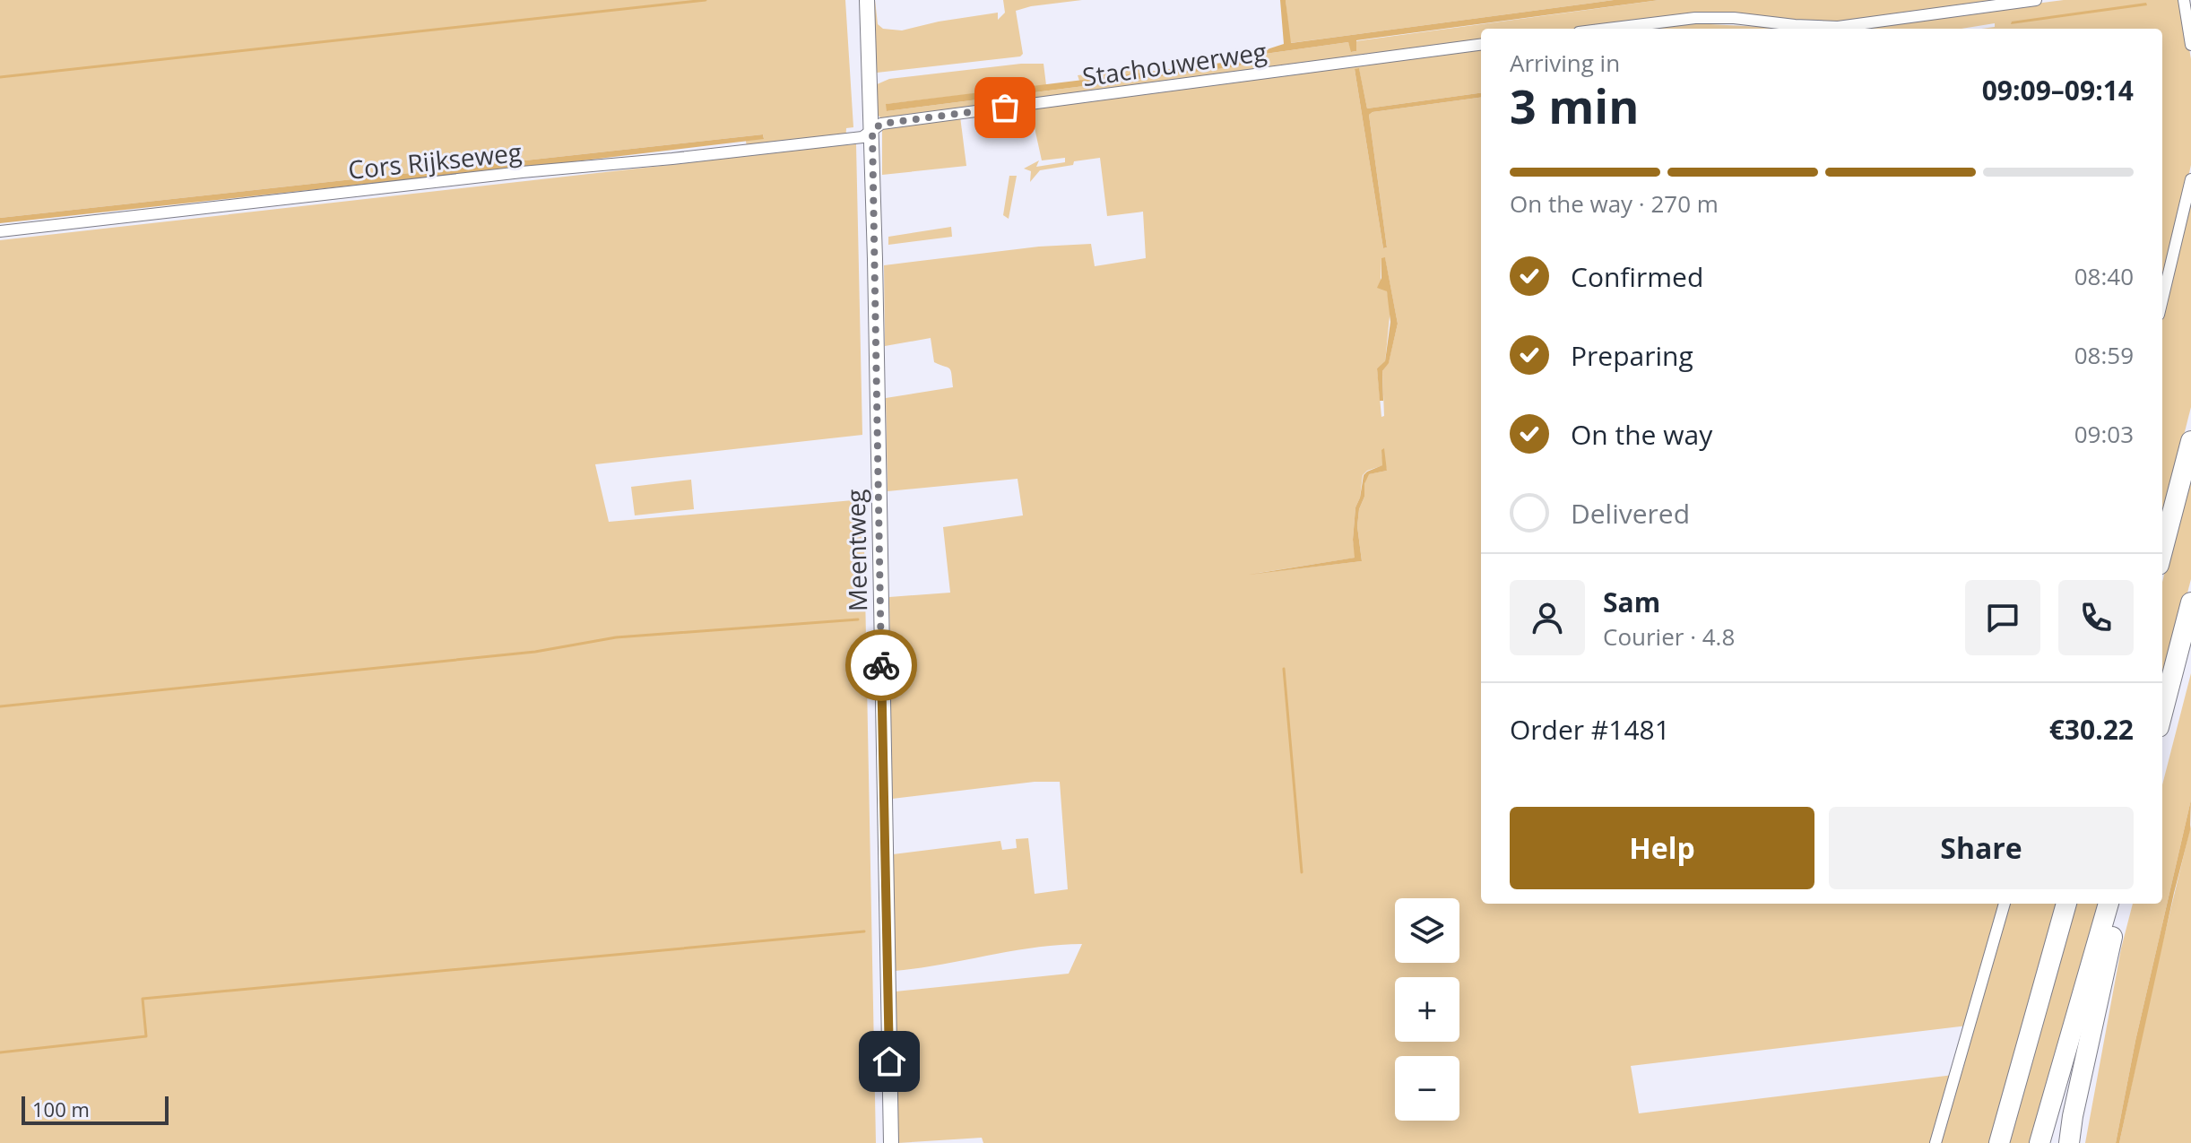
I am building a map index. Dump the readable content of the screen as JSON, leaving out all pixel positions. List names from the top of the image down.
{
  "streets": {
    "street": ["Stachouwerweg", "Cors Rijkseweg", "Meentweg"]
  },
  "crossings": [
    ["Stachouwerweg", "Cors Rijkseweg"],
    ["Stachouwerweg", "Meentweg"],
    ["Cors Rijkseweg", "Meentweg"]
  ],
  "scale_bar": "100 m",
  "page": {
    "heading": ["3 min", "Arriving in", "09:09–09:14"],
    "panel": [
      "Sam",
      "Courier · 4.8",
      "Order #1481",
      "€30.22"
    ],
    "bar": "On the way · 270 m",
    "list": [
      ["Confirmed", "08:40"],
      ["Preparing", "08:59"],
      ["On the way", "09:03"],
      "Delivered"
    ],
    "buttons": ["Help", "Share"],
    "map_buttons": ["+", "−"],
    "scale": "100 m"
  }
}
